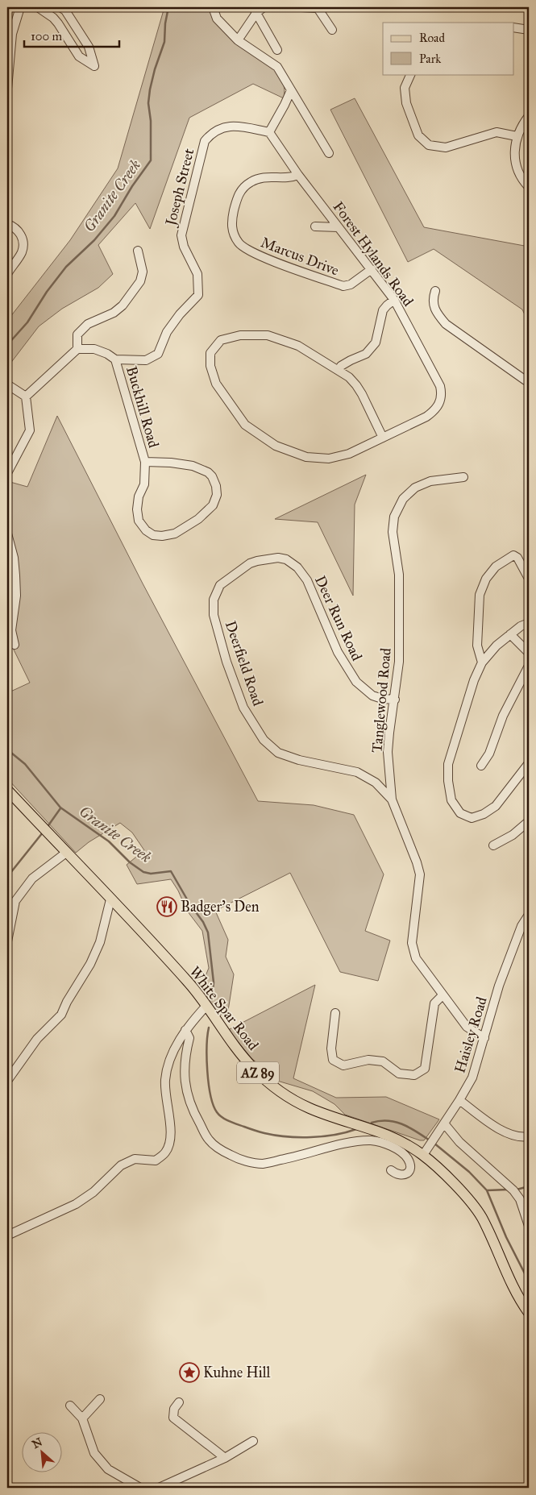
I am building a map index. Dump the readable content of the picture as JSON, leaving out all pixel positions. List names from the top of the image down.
{
  "streets": {
    "main road": ["White Spar Road", "AZ 89"],
    "street": [
      "Joseph Street",
      "Forest Hylands Road",
      "Marcus Drive",
      "Buckhill Road",
      "Deer Run Road",
      "Deerfield Road",
      "Tanglewood Road",
      "Haisley Road"
    ]
  },
  "crossings": [
    ["Joseph Street", "Forest Hylands Road"],
    ["Joseph Street", "Buckhill Road"],
    ["Forest Hylands Road", "Marcus Drive"],
    ["Deer Run Road", "Deerfield Road"],
    ["Deer Run Road", "Tanglewood Road"],
    ["Deerfield Road", "Tanglewood Road"],
    ["Tanglewood Road", "Haisley Road"],
    ["White Spar Road", "Haisley Road"]
  ],
  "water": ["Granite Creek"],
  "places": {
    "restaurant": ["Badger's Den"],
    "place": ["Kuhne Hill"]
  },
  "legend": ["Road", "Park"],
  "scale_bar": "100 m",
  "north": "top left"
}
